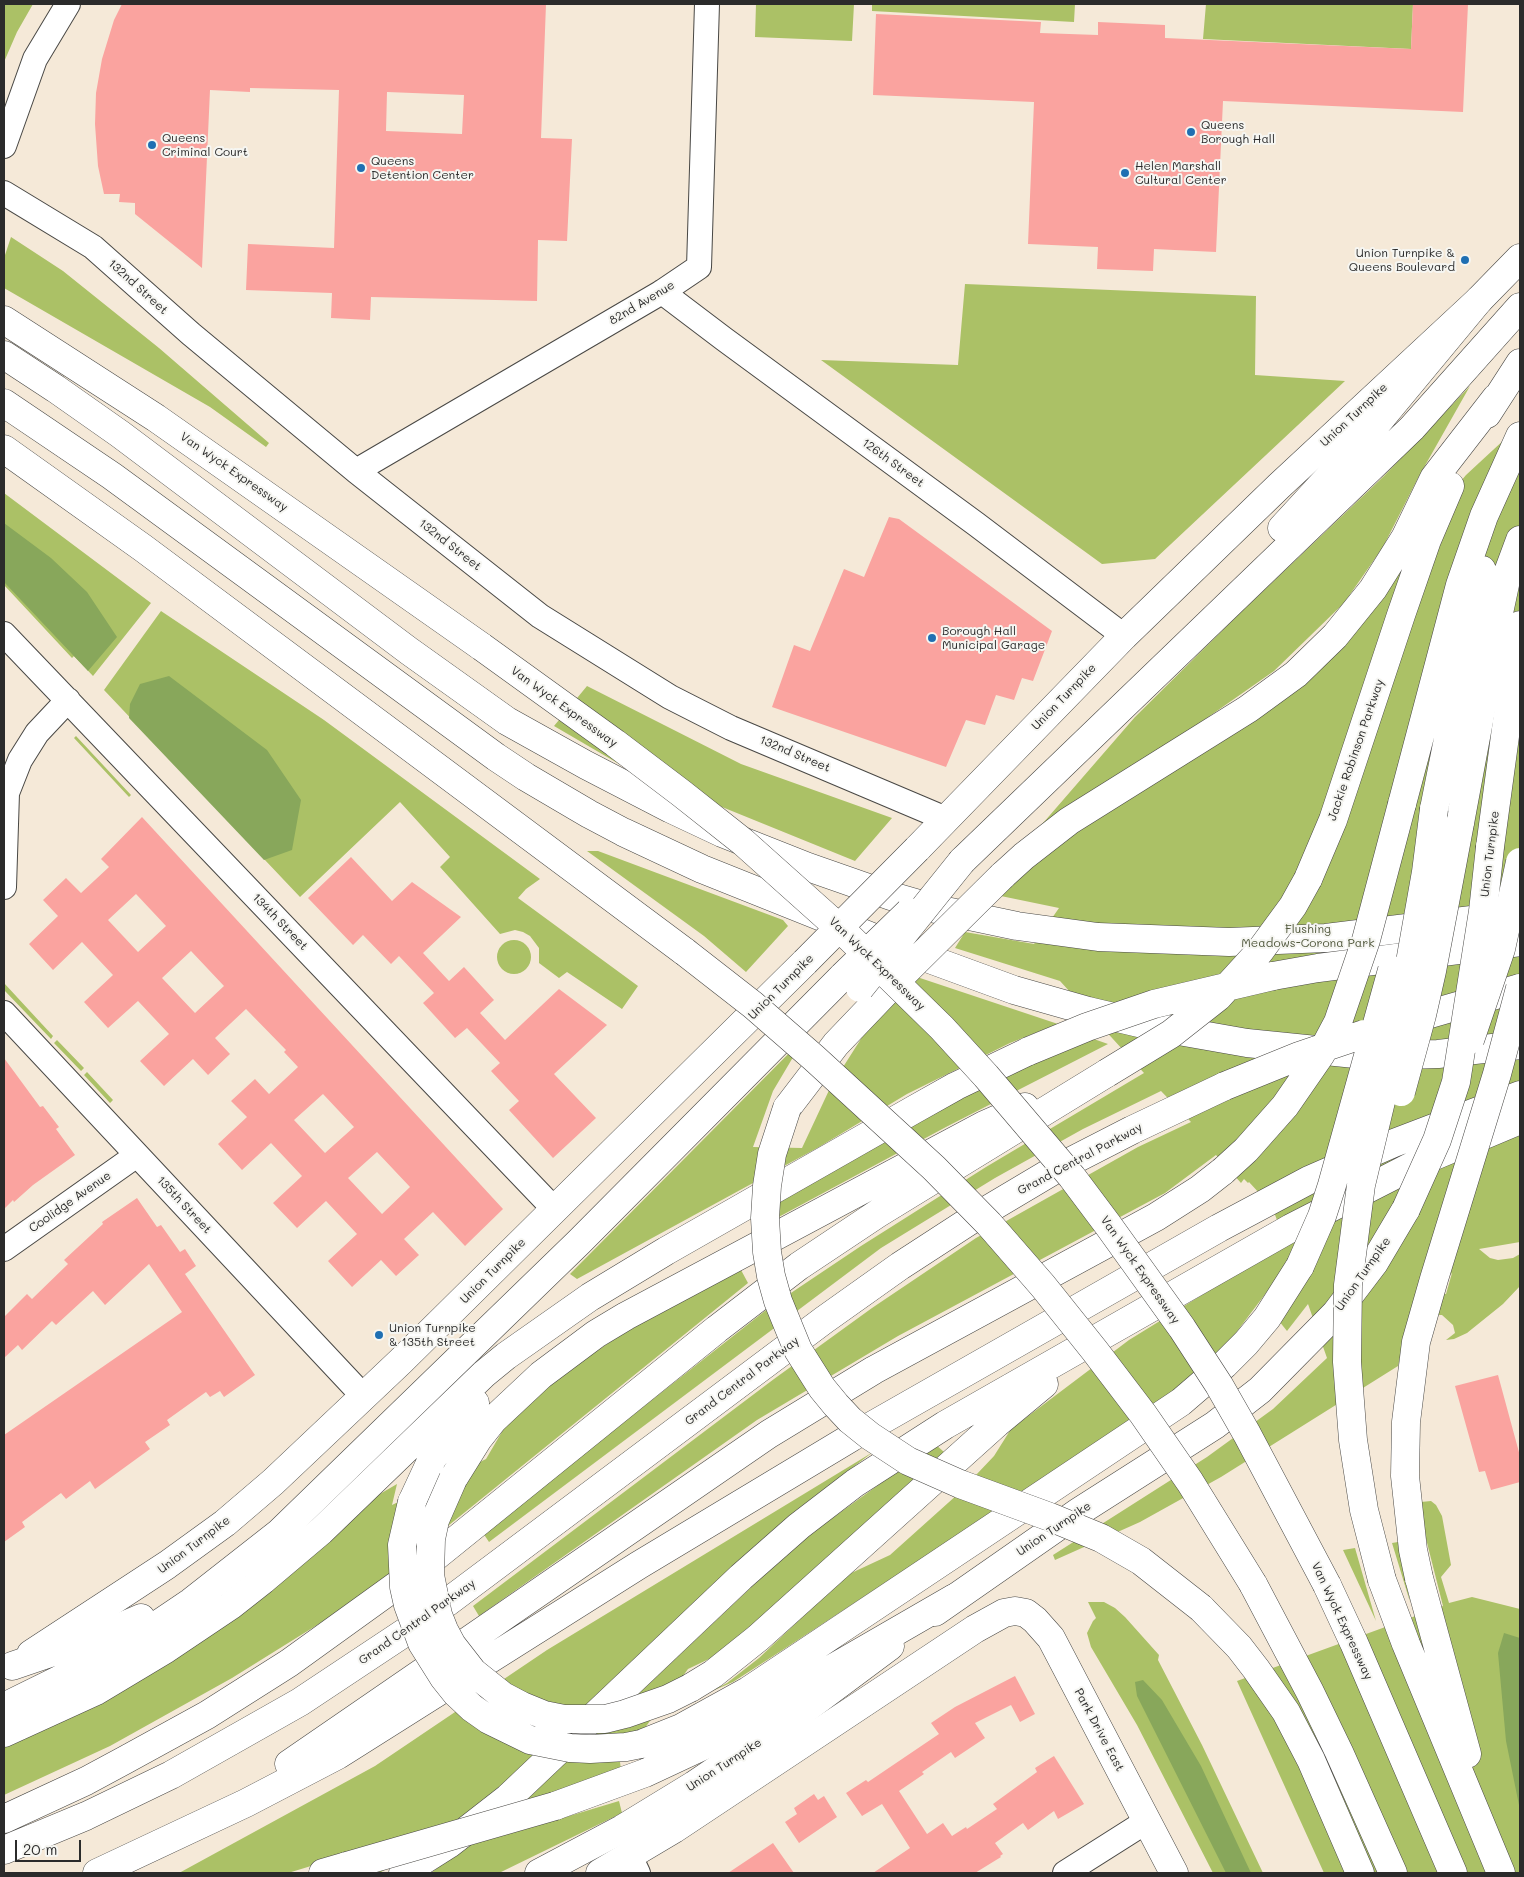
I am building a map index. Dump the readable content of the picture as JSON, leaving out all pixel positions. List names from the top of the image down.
{
  "streets": {
    "main road": [
      "Union Turnpike",
      "Van Wyck Expressway",
      "Jackie Robinson Parkway",
      "Grand Central Parkway",
      "Park Drive East"
    ],
    "street": [
      "132nd Street",
      "82nd Avenue",
      "126th Street",
      "134th Street",
      "Coolidge Avenue",
      "135th Street"
    ]
  },
  "crossings": [
    ["132nd Street", "82nd Avenue"],
    ["132nd Street", "Union Turnpike"],
    ["82nd Avenue", "126th Street"],
    ["Union Turnpike", "126th Street"],
    ["Union Turnpike", "134th Street"],
    ["Union Turnpike", "135th Street"],
    ["Union Turnpike", "Park Drive East"],
    ["Coolidge Avenue", "135th Street"]
  ],
  "parks": ["Flushing Meadows-Corona Park"],
  "places": [
    "Queens Borough Hall",
    "Queens Criminal Court",
    "Queens Detention Center",
    "Helen Marshall Cultural Center",
    "Union Turnpike & Queens Boulevard",
    "Borough Hall Municipal Garage",
    "Union Turnpike & 135th Street"
  ],
  "scale_bar": "20 m"
}
